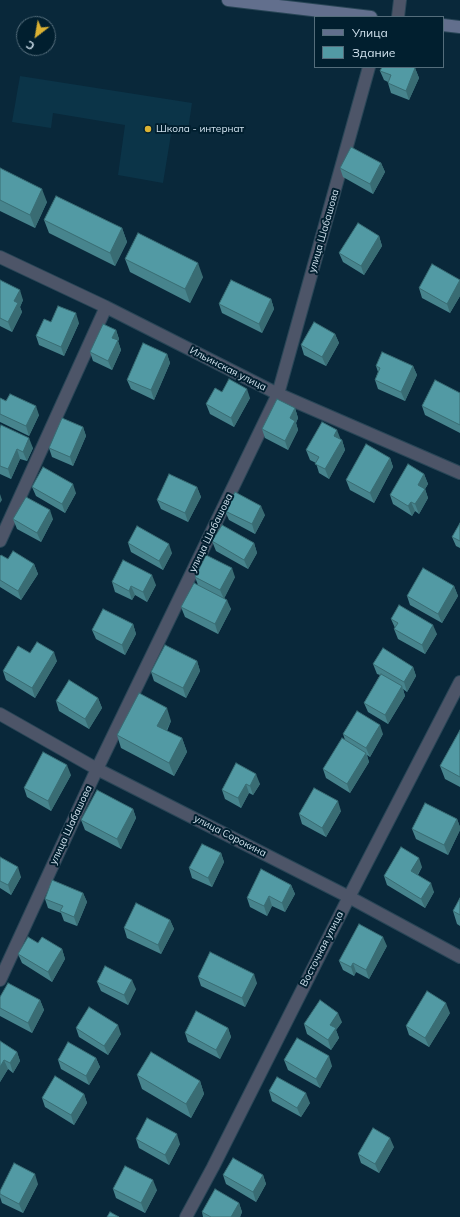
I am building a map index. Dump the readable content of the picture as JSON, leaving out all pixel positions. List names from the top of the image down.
{
  "streets": {
    "street": [
      "улица Шабашова",
      "Ильинская улица",
      "улица Сорокина",
      "Восточная улица"
    ]
  },
  "crossings": [
    ["улица Шабашова", "Ильинская улица"],
    ["улица Шабашова", "улица Сорокина"],
    ["улица Сорокина", "Восточная улица"]
  ],
  "places": ["Школа - интернат"],
  "legend": ["Улица", "Здание"],
  "north": "bottom left"
}
